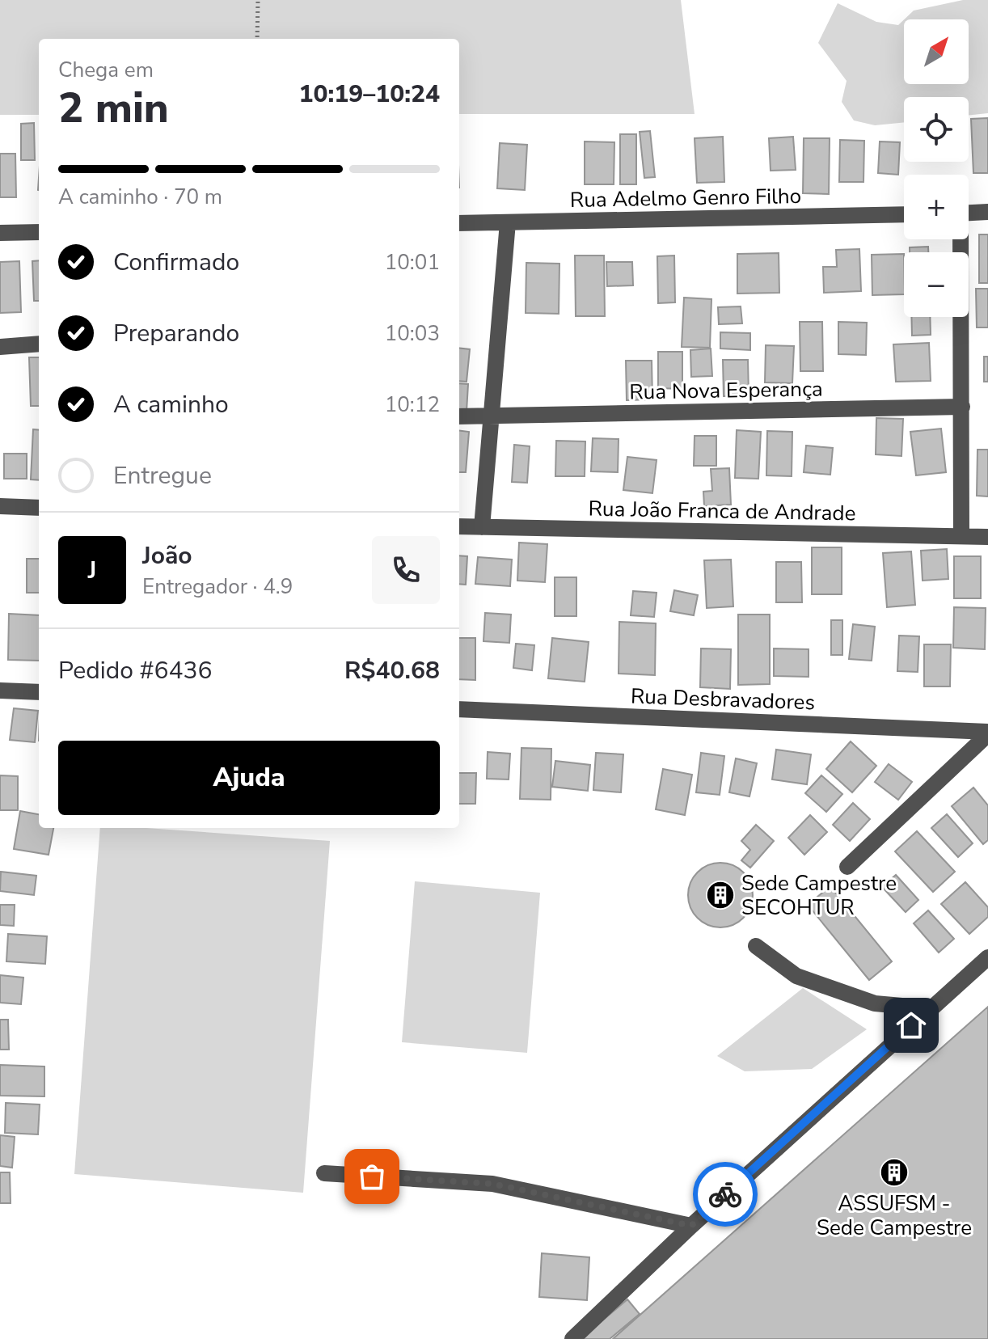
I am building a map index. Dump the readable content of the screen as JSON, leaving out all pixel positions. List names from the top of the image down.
{
  "streets": {
    "street": [
      "Rua Adelmo Genro Filho",
      "Rua Nova Esperança",
      "Rua João Franca de Andrade",
      "Rua Desbravadores"
    ]
  },
  "places": {
    "building": ["Sede Campestre SECOHTUR", "ASSUFSM - Sede Campestre"]
  },
  "north": "top right",
  "page": {
    "map_buttons": ["+", "−"],
    "heading": ["2 min", "Chega em", "10:19–10:24"],
    "panel": [
      "João",
      "Entregador · 4.9",
      "Pedido #6436",
      "R$40.68"
    ],
    "bar": "A caminho · 70 m",
    "list": [
      ["Confirmado", "10:01"],
      ["Preparando", "10:03"],
      ["A caminho", "10:12"],
      "Entregue"
    ],
    "round": "J",
    "buttons": "Ajuda"
  }
}
